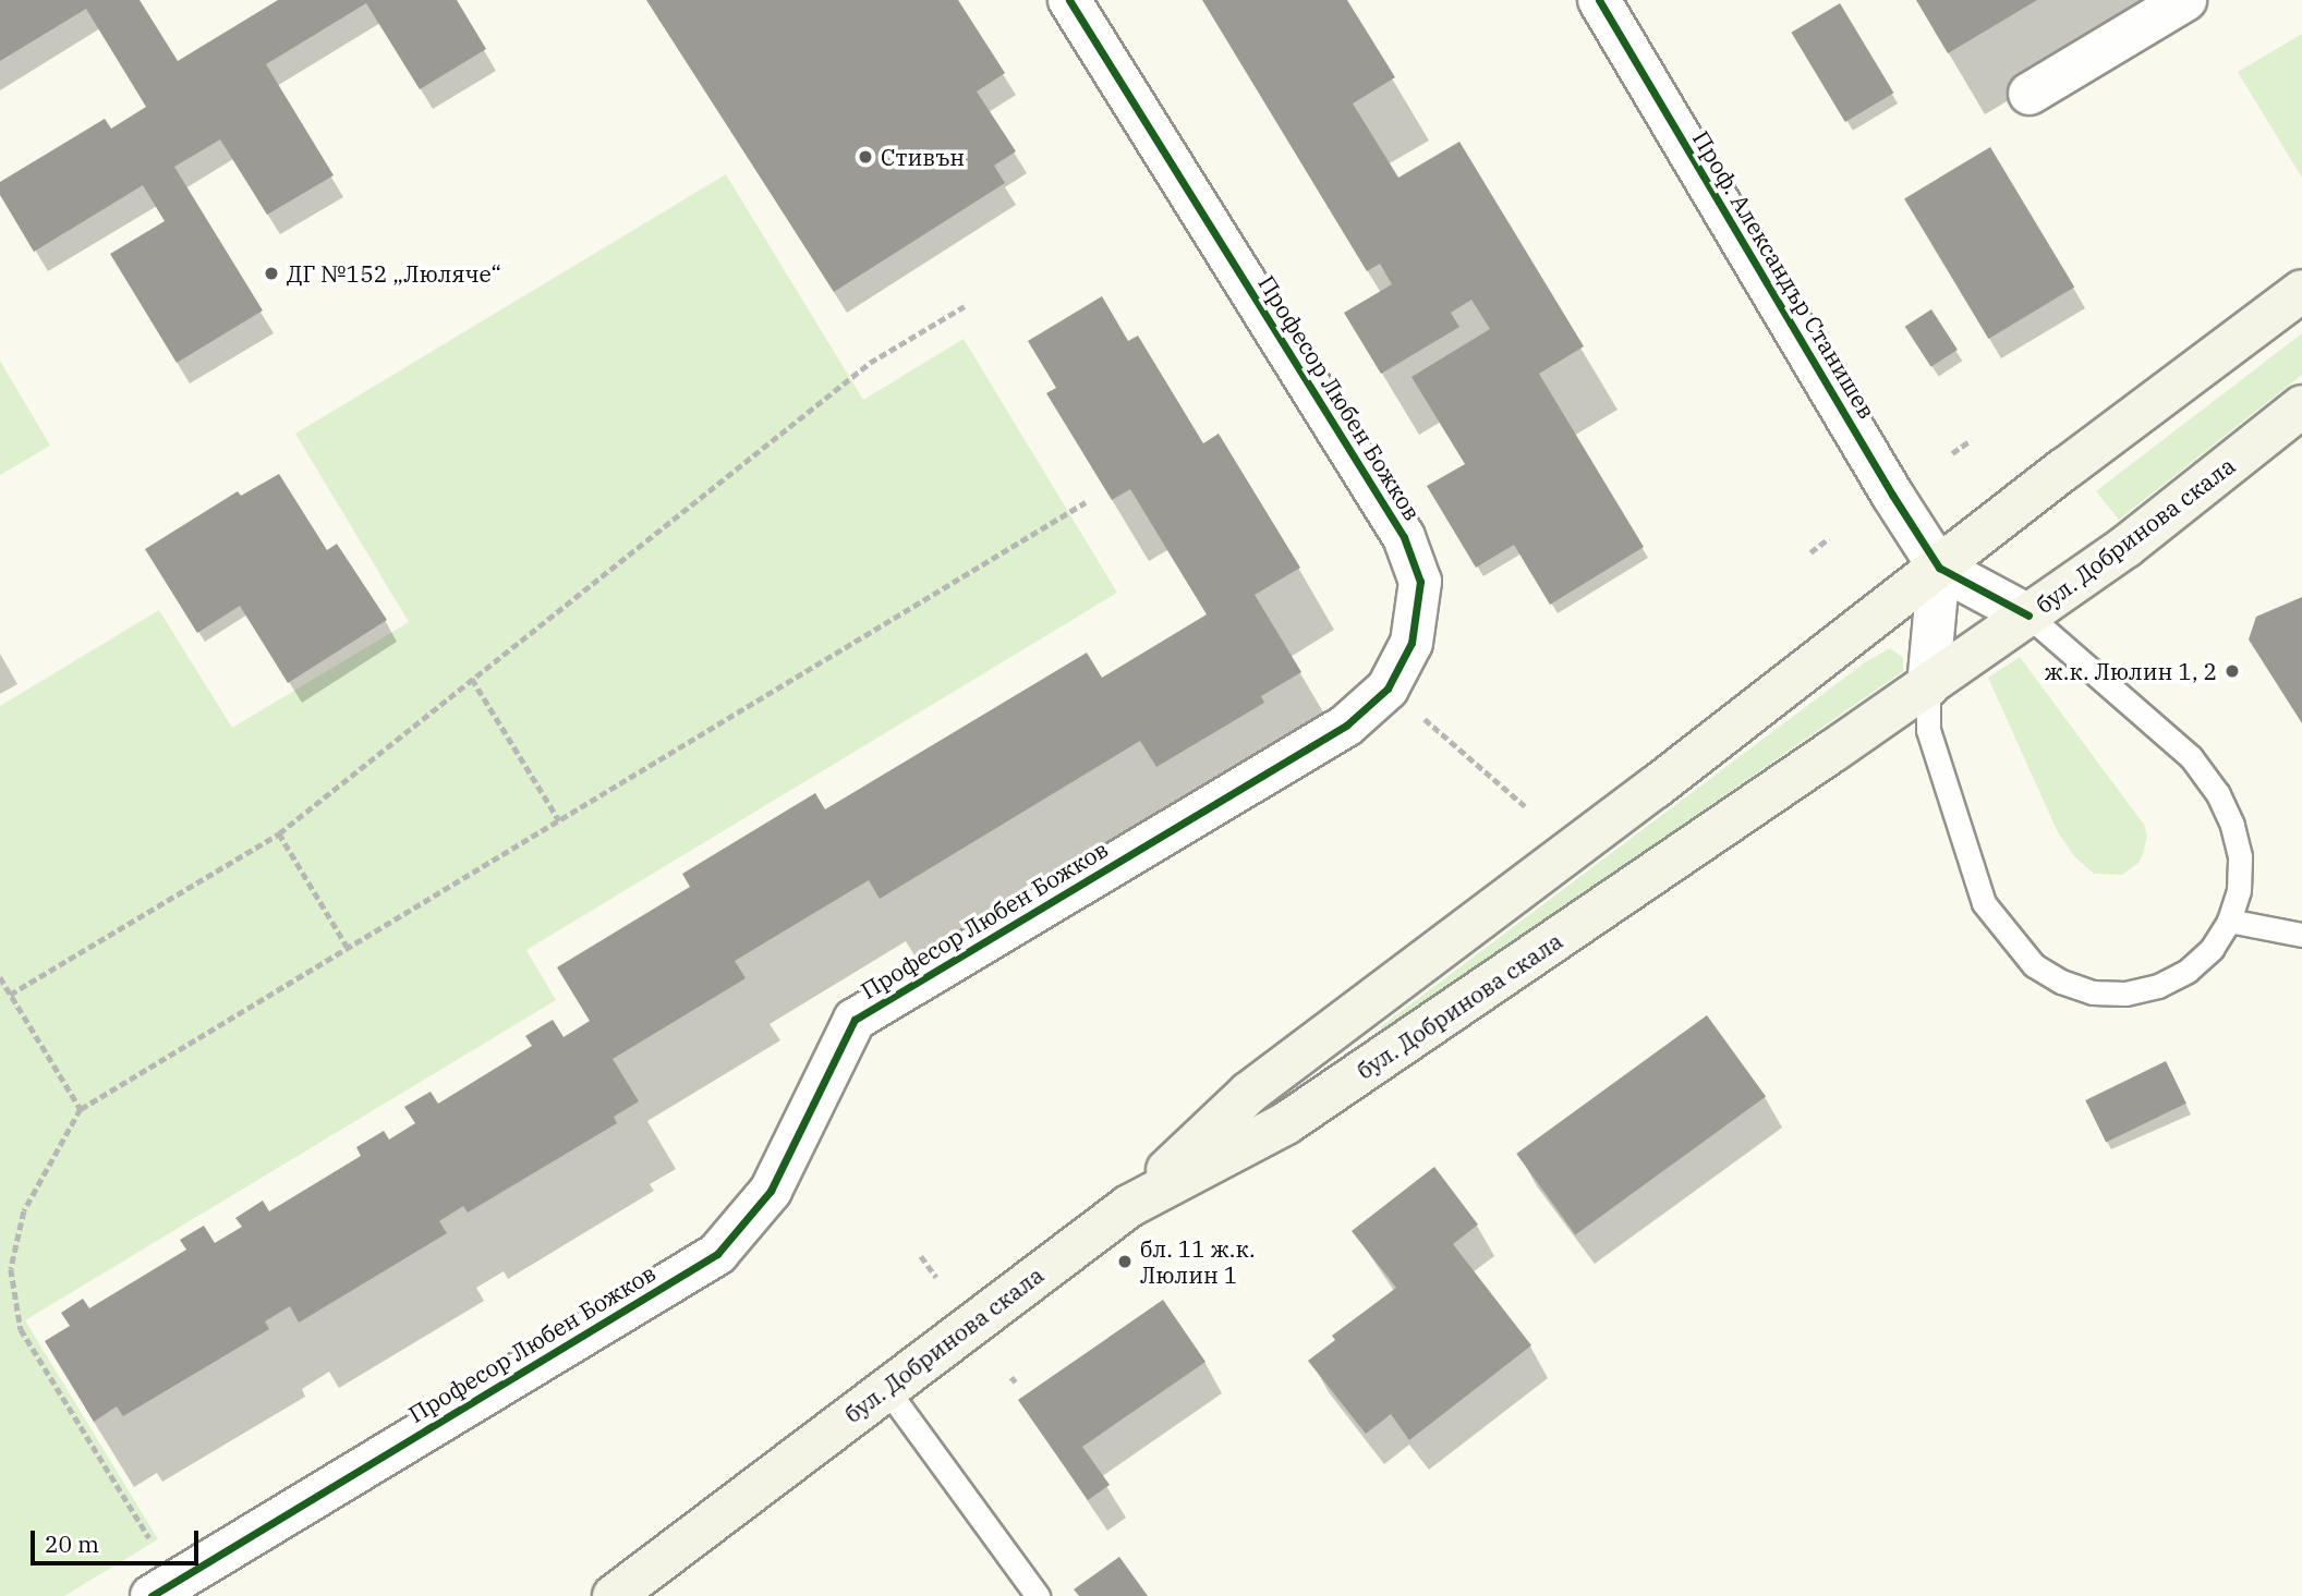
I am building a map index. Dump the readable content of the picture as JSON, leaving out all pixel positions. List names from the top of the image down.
{
  "streets": {
    "main road": ["бул. Добринова скала"],
    "street": ["Проф. Александър Станишев", "Професор Любен Божков"]
  },
  "places": [
    "Стивън",
    "ДГ №152 „Люляче“",
    "ж.к. Люлин 1, 2",
    "бл. 11 ж.к. Люлин 1"
  ],
  "scale_bar": "20 m"
}
